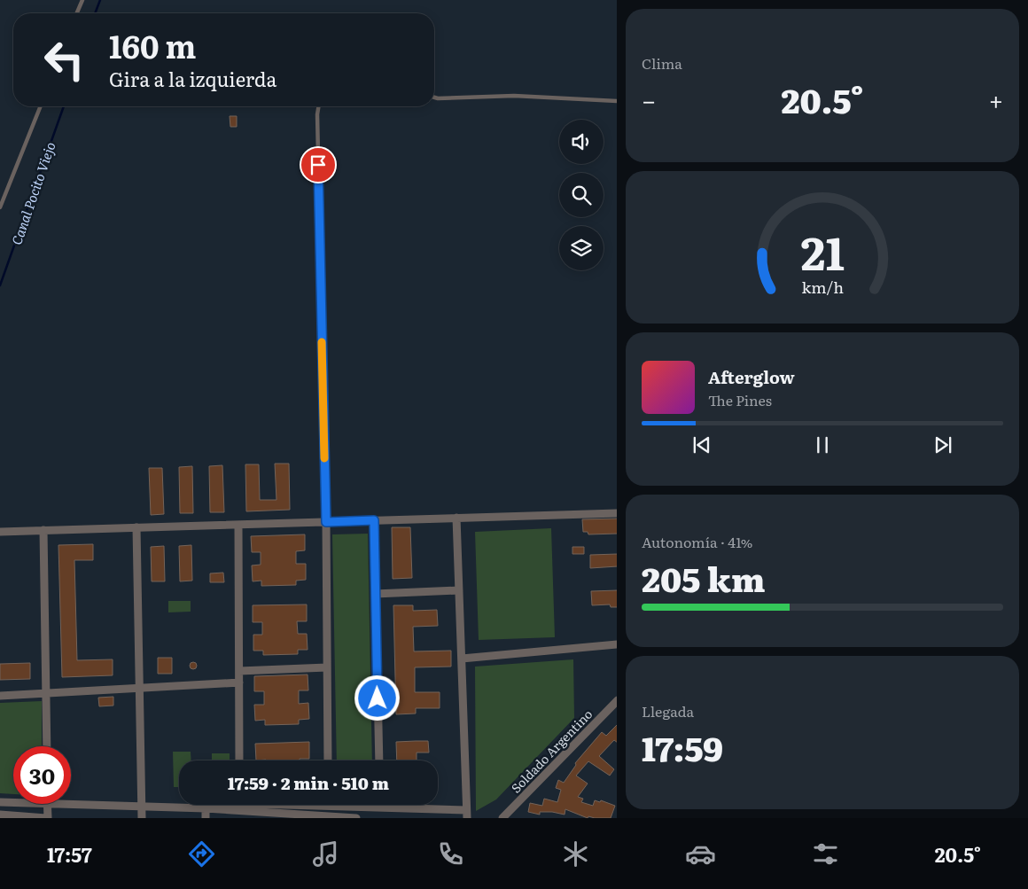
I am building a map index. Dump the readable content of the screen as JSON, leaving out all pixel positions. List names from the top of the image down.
{
  "streets": {
    "street": ["Soldado Argentino"]
  },
  "water": ["Canal Pocito Viejo"],
  "page": {
    "tile": [
      "Clima",
      ["Autonomía · 41%", "205 km"],
      ["Llegada", "17:59"]
    ],
    "turn": ["160 m", "Gira a la izquierda"],
    "heat": ["−", "20.5°", "+"],
    "song": ["Afterglow", "The Pines"],
    "limit": "30",
    "trip": "17:59 · 2 min · 510 m",
    "tabs": ["17:57", "20.5°"],
    "gauge": ["21", "km/h"]
  }
}
